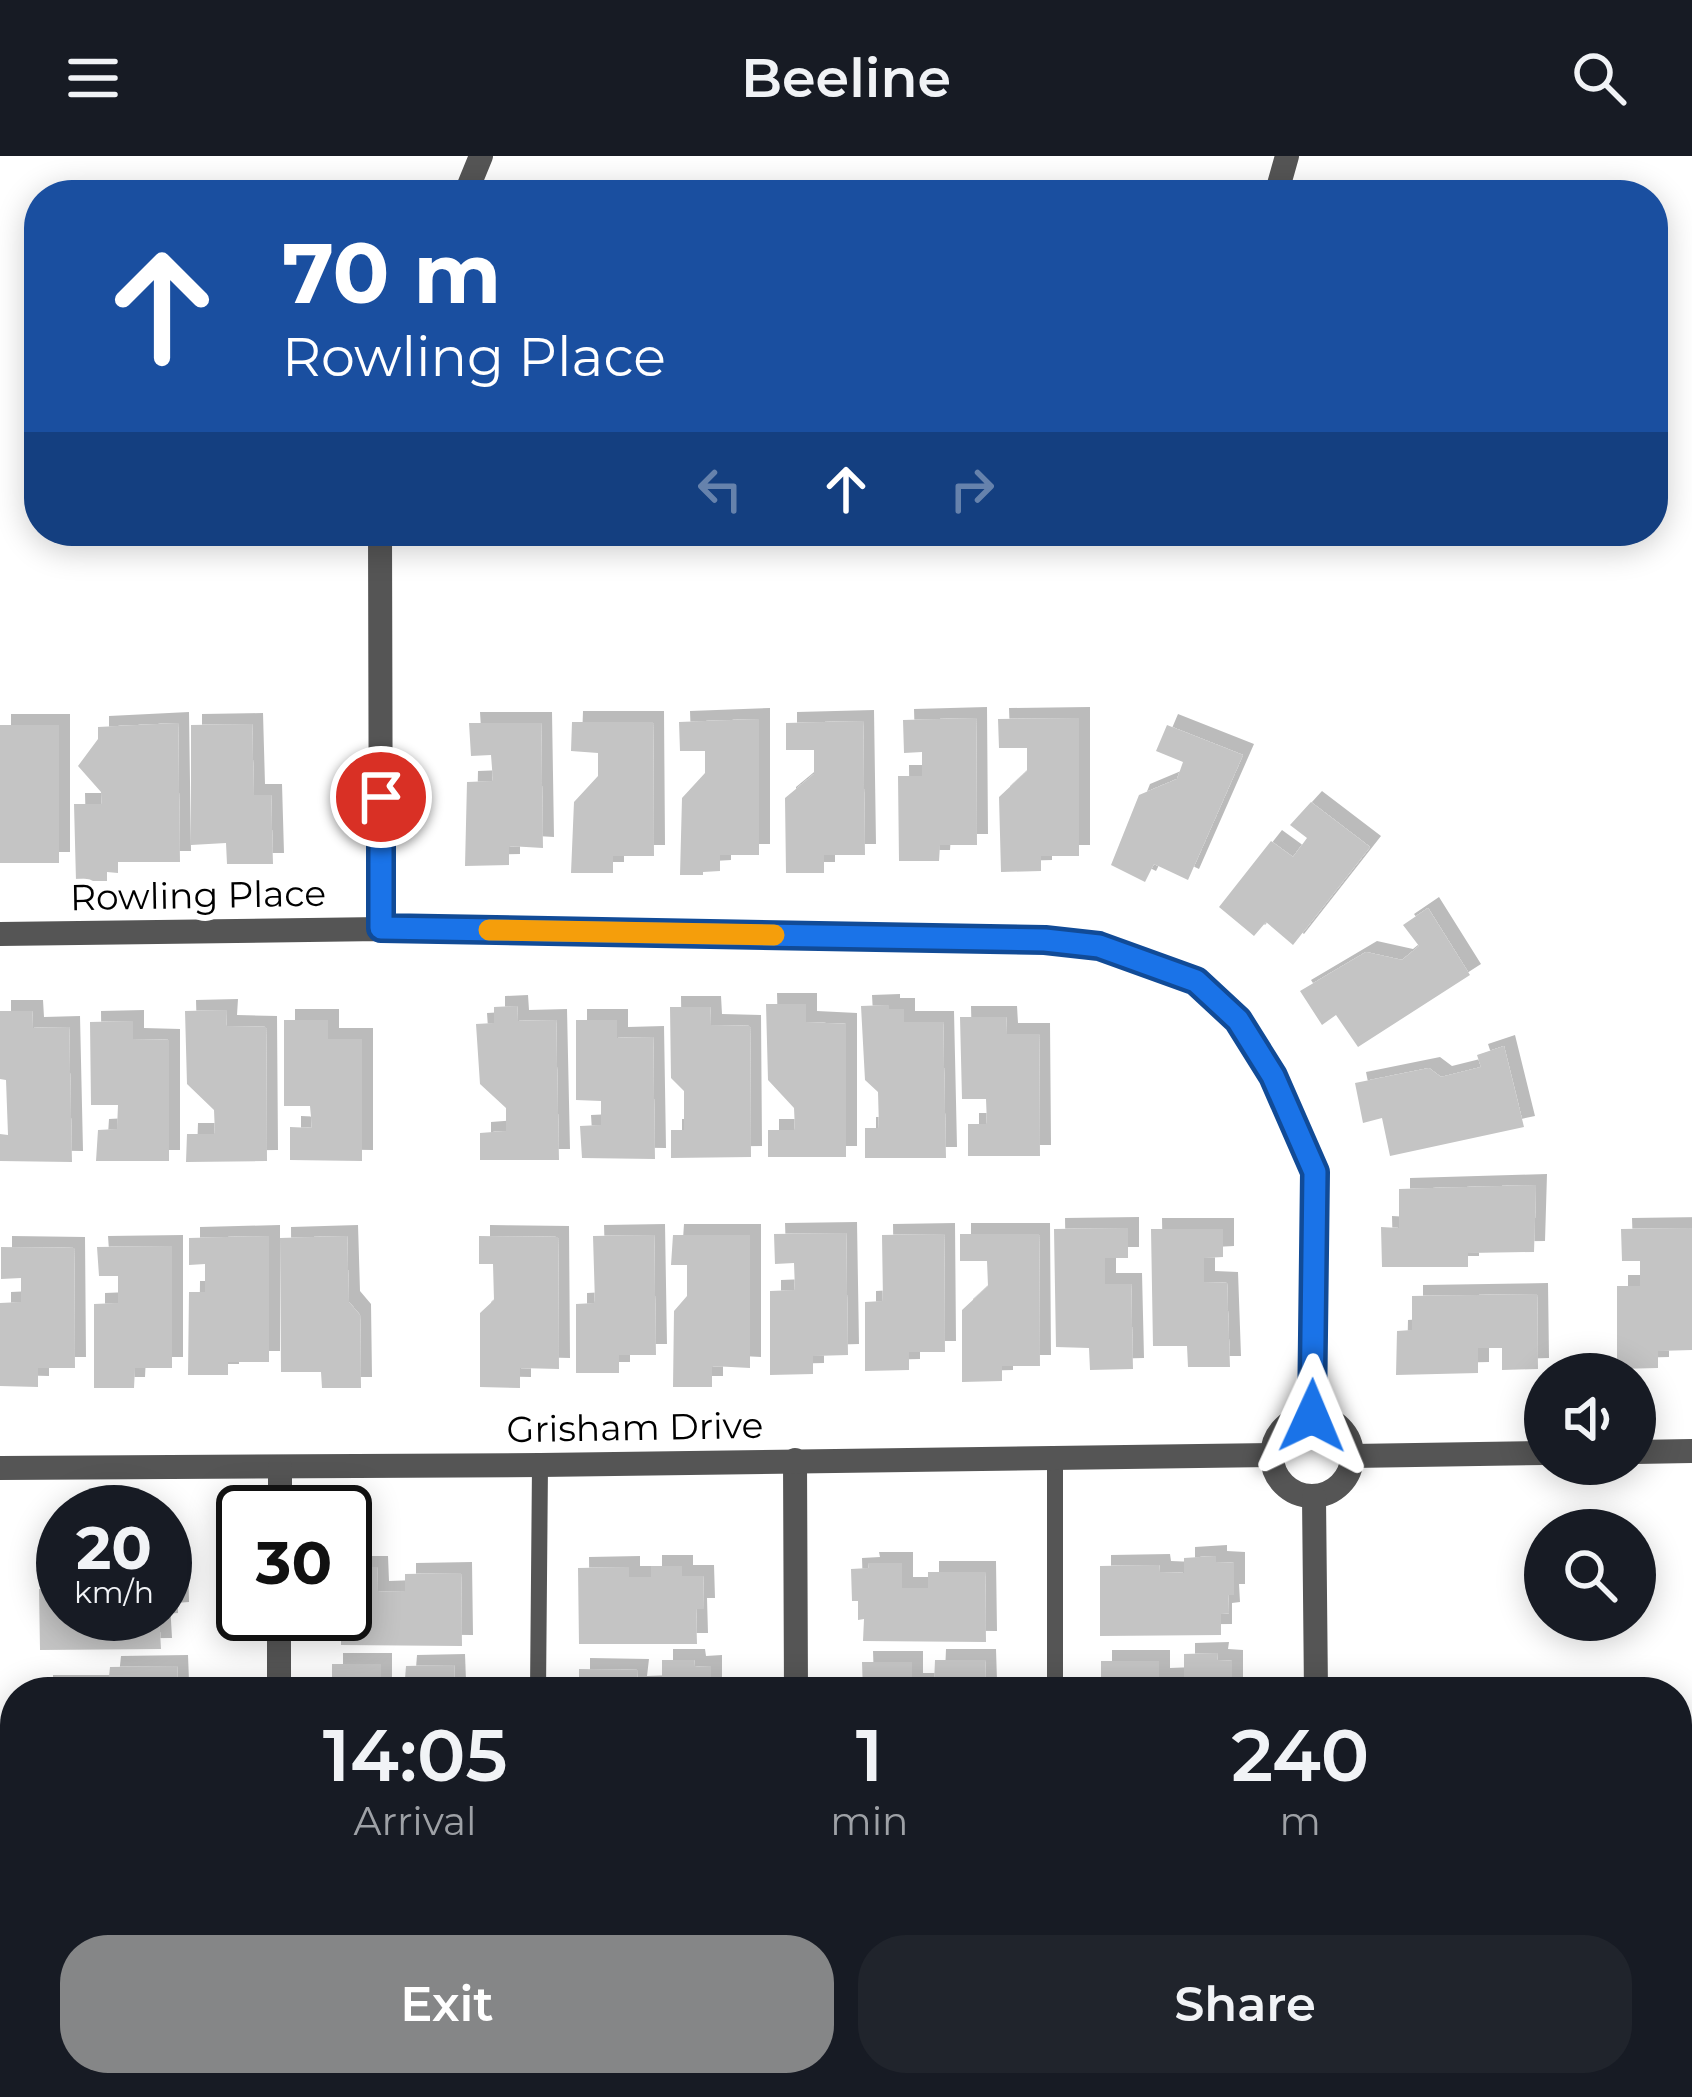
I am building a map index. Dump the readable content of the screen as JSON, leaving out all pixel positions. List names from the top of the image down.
{
  "streets": {
    "street": ["Rowling Place", "Grisham Drive"]
  },
  "crossings": [
    ["Rowling Place", "Grisham Drive"]
  ],
  "page": {
    "header": "Beeline",
    "turn": ["70 m", "Rowling Place"],
    "speed": "20 km/h",
    "limit": "30",
    "eta": [
      "14:05",
      "Arrival",
      "1",
      "min",
      "240",
      "m"
    ],
    "buttons": ["Exit", "Share"]
  }
}
